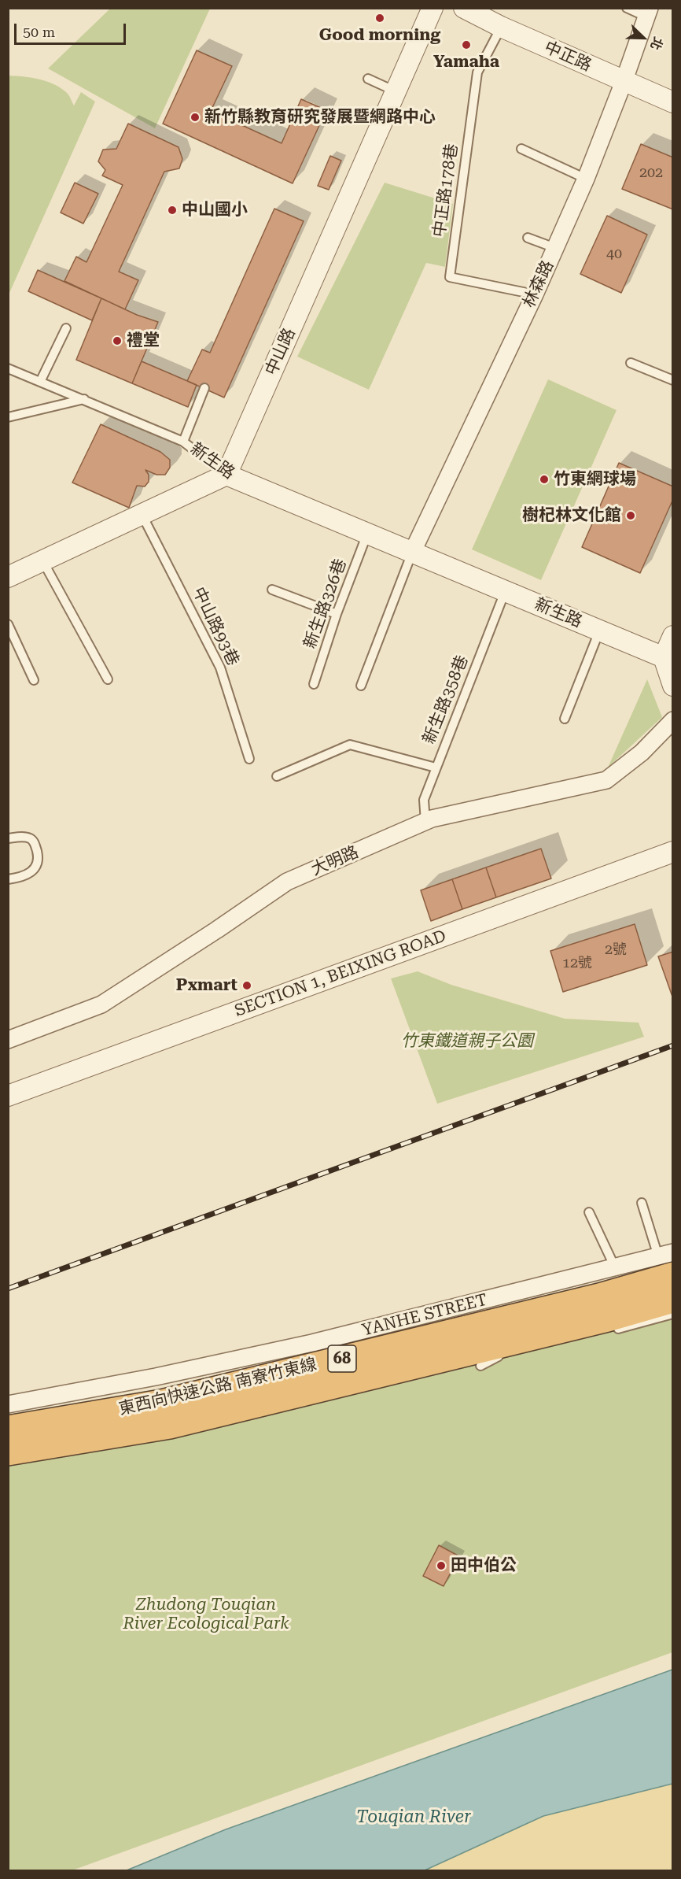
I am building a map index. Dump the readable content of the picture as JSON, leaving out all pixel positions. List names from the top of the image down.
{
  "streets": {
    "highway": ["68", "東西向快速公路 南寮竹東線"],
    "street": [
      "中正路",
      "林森路",
      "中山路",
      "新生路",
      "大明路",
      "SECTION 1, BEIXING ROAD",
      "YANHE STREET"
    ],
    "lane": [
      "中正路178巷",
      "新生路326巷",
      "中山路93巷",
      "新生路358巷"
    ]
  },
  "crossings": [
    ["中正路", "中正路178巷"],
    ["中正路", "林森路"],
    ["中正路178巷", "林森路"],
    ["林森路", "新生路"],
    ["中山路", "新生路"],
    ["新生路", "新生路326巷"],
    ["新生路", "新生路358巷"],
    ["新生路358巷", "大明路"],
    ["YANHE STREET", "東西向快速公路 南寮竹東線"]
  ],
  "water": ["Touqian River"],
  "parks": ["竹東鐵道親子公園", "Zhudong Touqian River Ecological Park"],
  "places": [
    "Good morning",
    "Yamaha",
    "新竹縣教育研究發展暨網路中心",
    "中山國小",
    "禮堂",
    "竹東網球場",
    "樹杞林文化館",
    "Pxmart",
    "田中伯公"
  ],
  "house_numbers": [
    "202",
    "40",
    "2號",
    "12號"
  ],
  "scale_bar": "50 m",
  "north": "bottom right"
}
